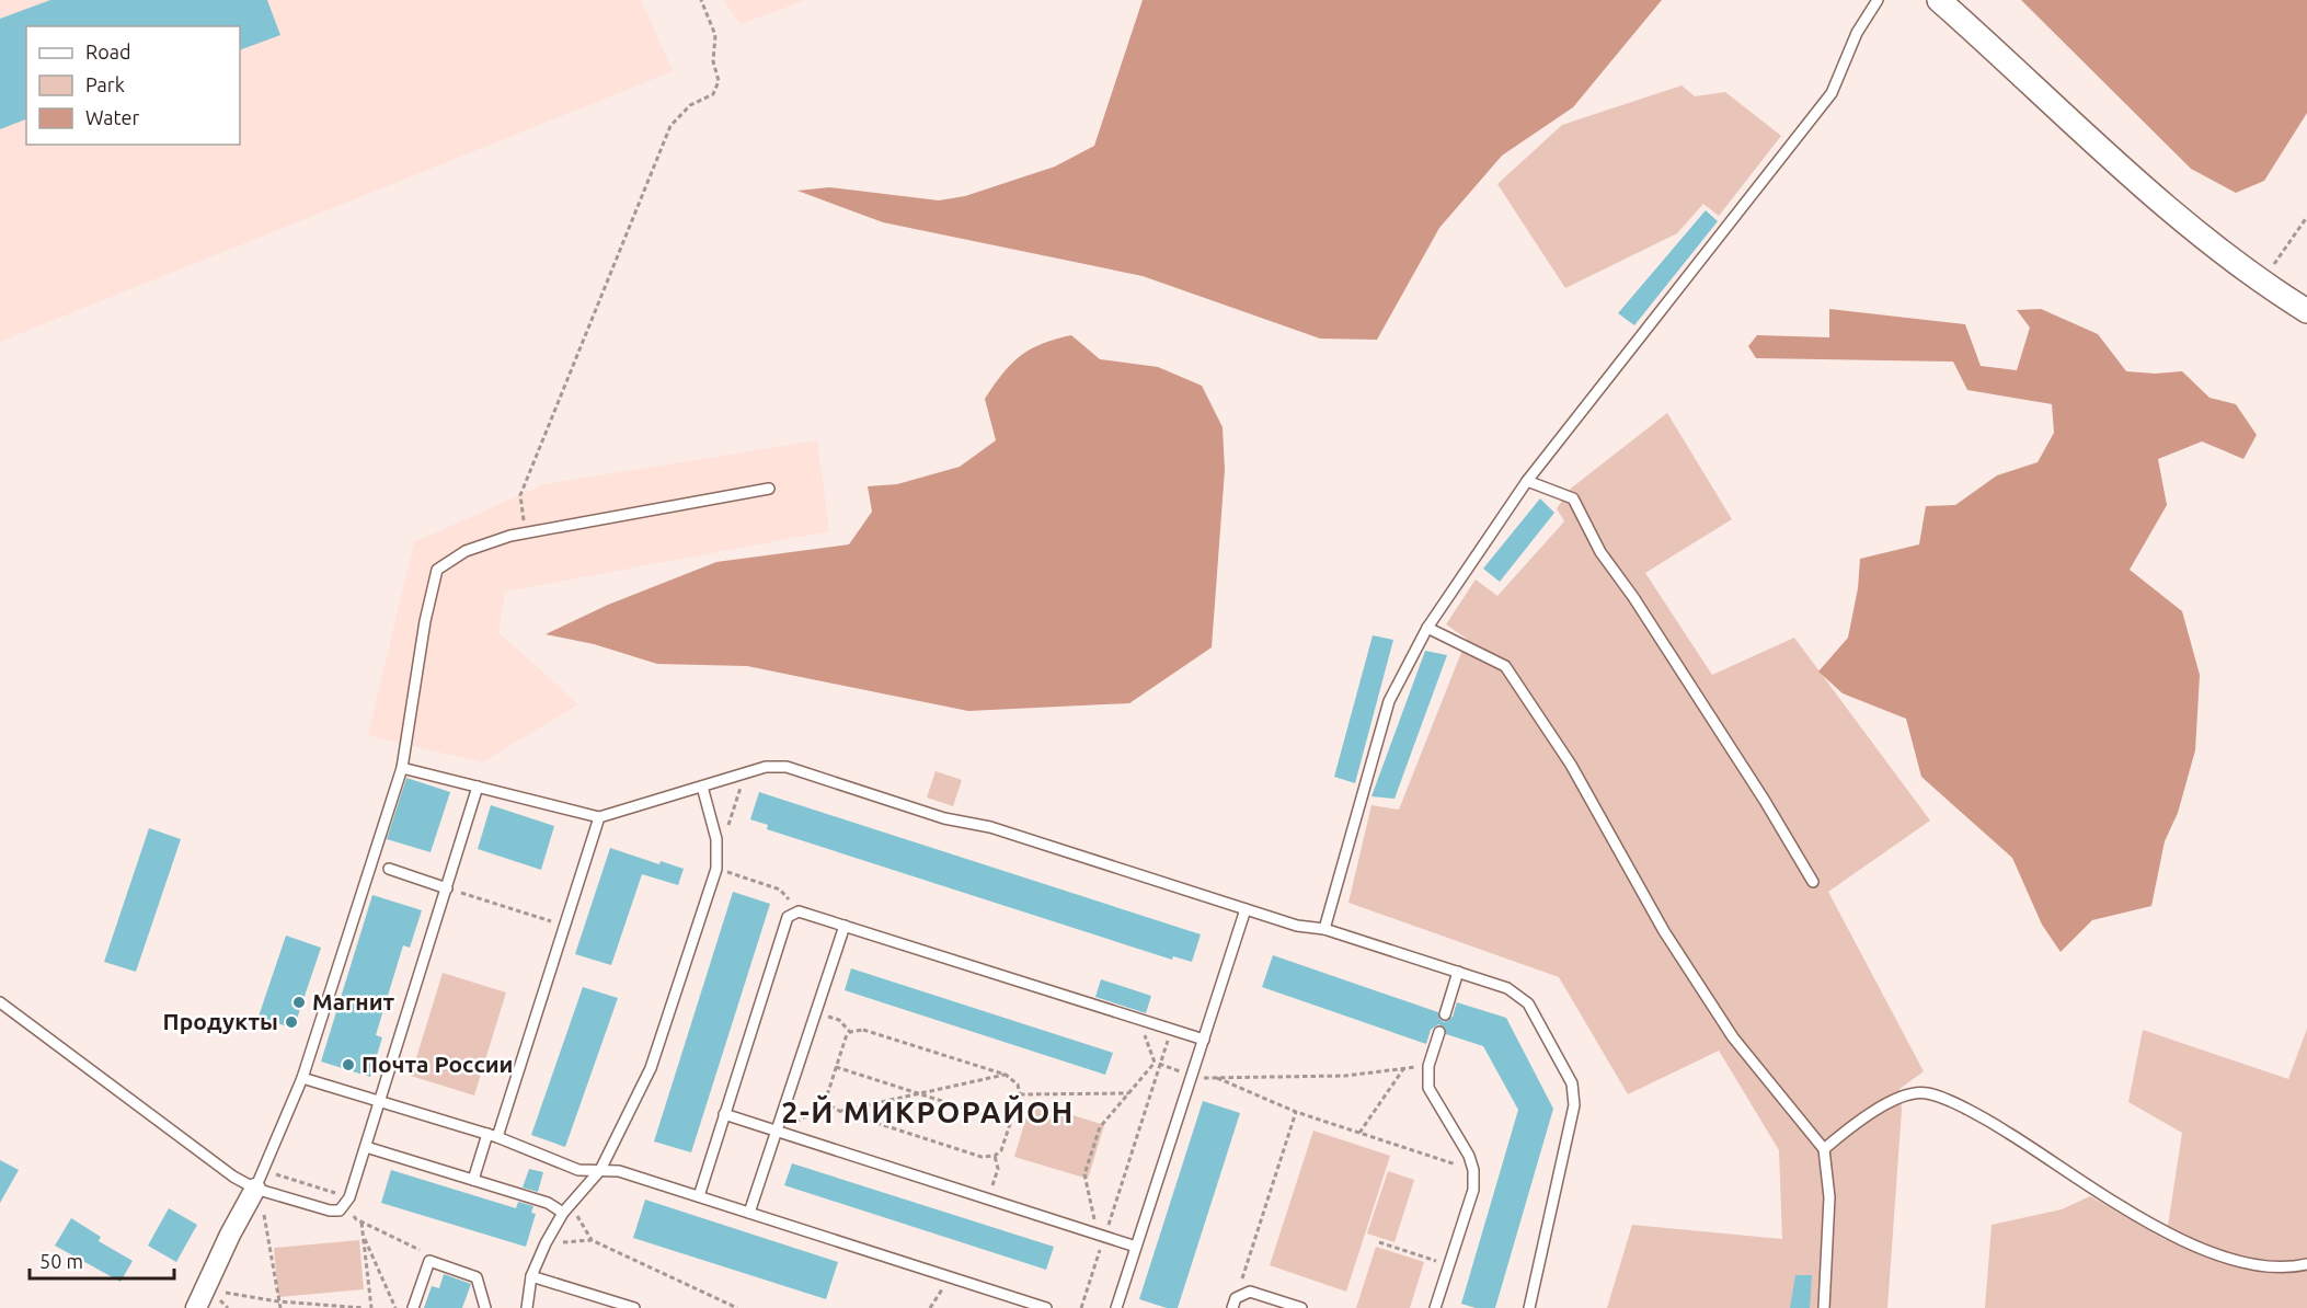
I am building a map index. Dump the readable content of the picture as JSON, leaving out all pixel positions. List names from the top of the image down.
{
  "districts": ["2-Й МИКРОРАЙОН"],
  "places": ["Магнит", "Продукты", "Почта России"],
  "legend": ["Road", "Park", "Water"],
  "scale_bar": "50 m"
}
